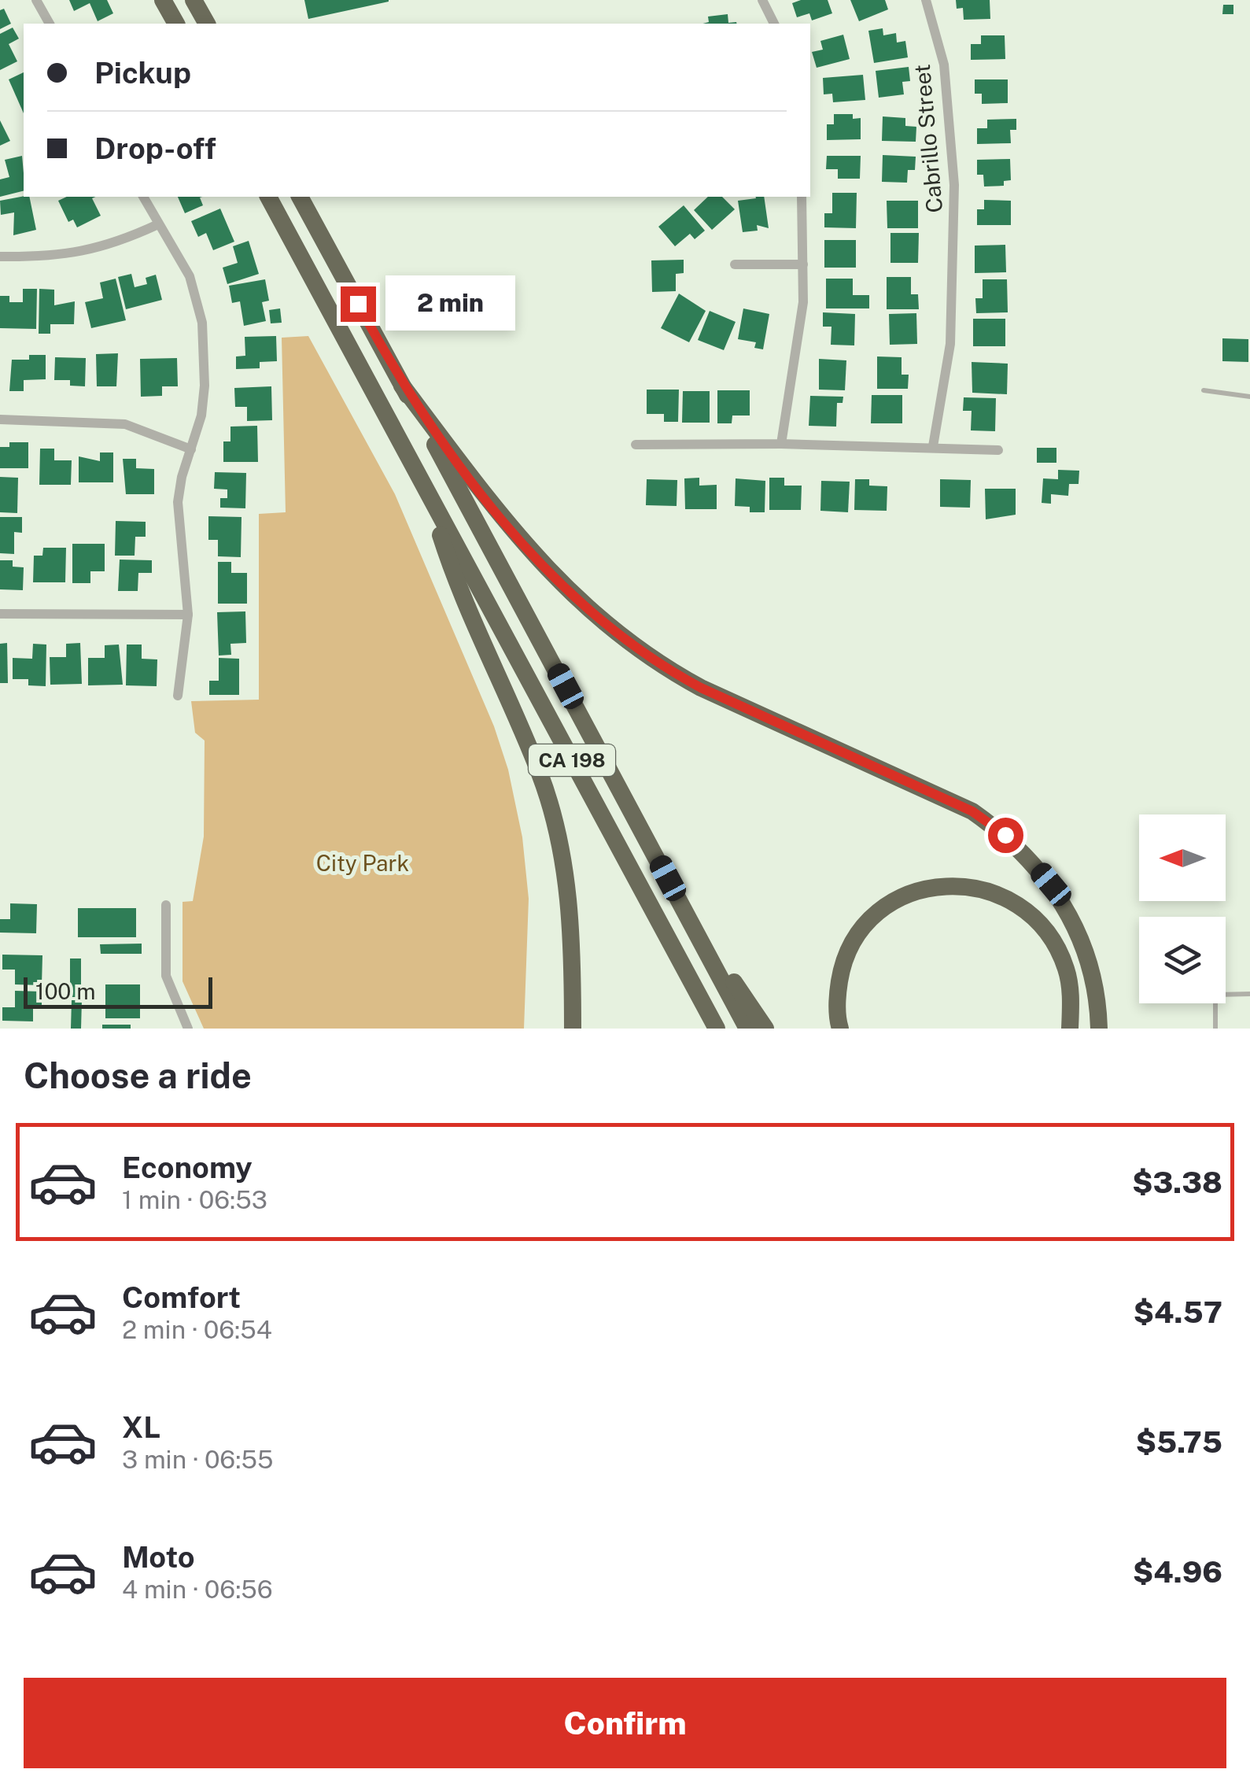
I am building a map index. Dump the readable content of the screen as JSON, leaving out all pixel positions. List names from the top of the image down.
{
  "streets": {
    "highway": ["CA 198"],
    "street": ["Cabrillo Street"]
  },
  "parks": ["City Park"],
  "scale_bar": "100 m",
  "north": "left",
  "page": {
    "banner": ["Pickup", "Drop-off"],
    "bubble": "2 min",
    "scale": "100 m",
    "heading": "Choose a ride",
    "list": [
      {
        "name": "Economy",
        "note": "1 min · 06:53",
        "value": "$3.38"
      },
      {
        "name": "Comfort",
        "note": "2 min · 06:54",
        "value": "$4.57"
      },
      {
        "name": "XL",
        "note": "3 min · 06:55",
        "value": "$5.75"
      },
      {
        "name": "Moto",
        "note": "4 min · 06:56",
        "value": "$4.96"
      }
    ],
    "buttons": "Confirm"
  }
}
